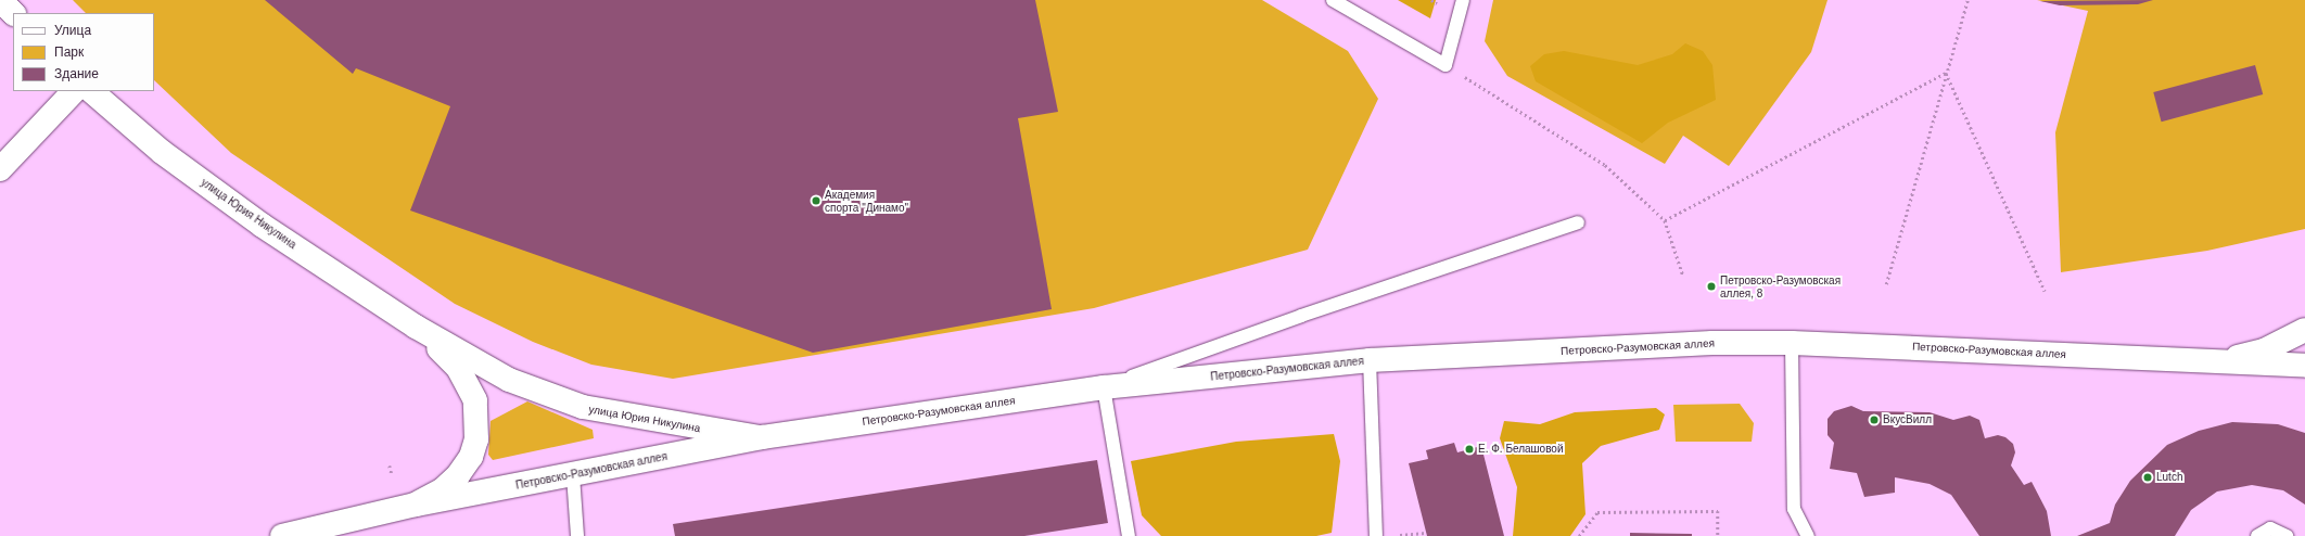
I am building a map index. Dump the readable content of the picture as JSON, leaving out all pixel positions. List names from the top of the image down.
{
  "streets": {
    "street": ["улица Юрия Никулина", "Петровско-Разумовская аллея"]
  },
  "crossings": [
    ["улица Юрия Никулина", "Петровско-Разумовская аллея"]
  ],
  "places": [
    "Академия спорта \"Динамо\"",
    "Петровско-Разумовская аллея, 8",
    "ВкусВилл",
    "Е. Ф. Белашовой",
    "Lutch"
  ],
  "legend": ["Улица", "Парк", "Здание"]
}
